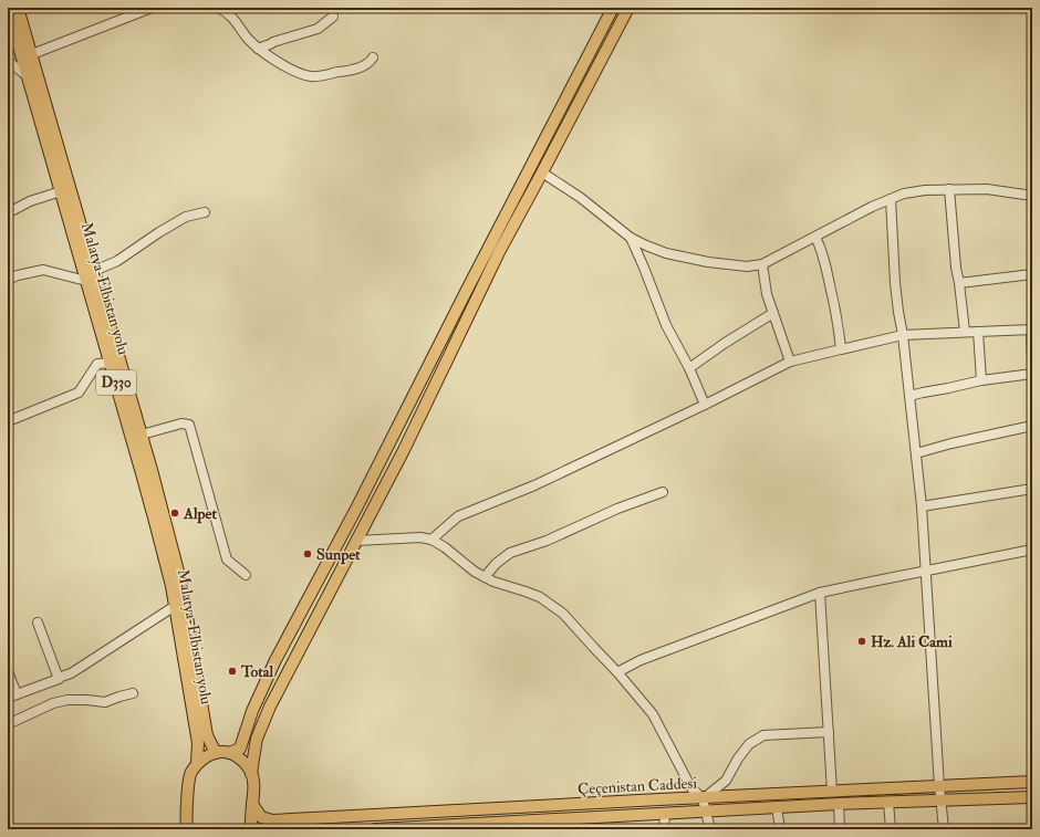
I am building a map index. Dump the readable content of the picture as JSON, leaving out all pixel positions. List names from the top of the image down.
{
  "streets": {
    "main road": ["Malatya-Elbistan yolu", "D330", "Çeçenistan Caddesi"]
  },
  "places": [
    "Alpet",
    "Sunpet",
    "Hz. Ali Cami",
    "Total"
  ]
}
